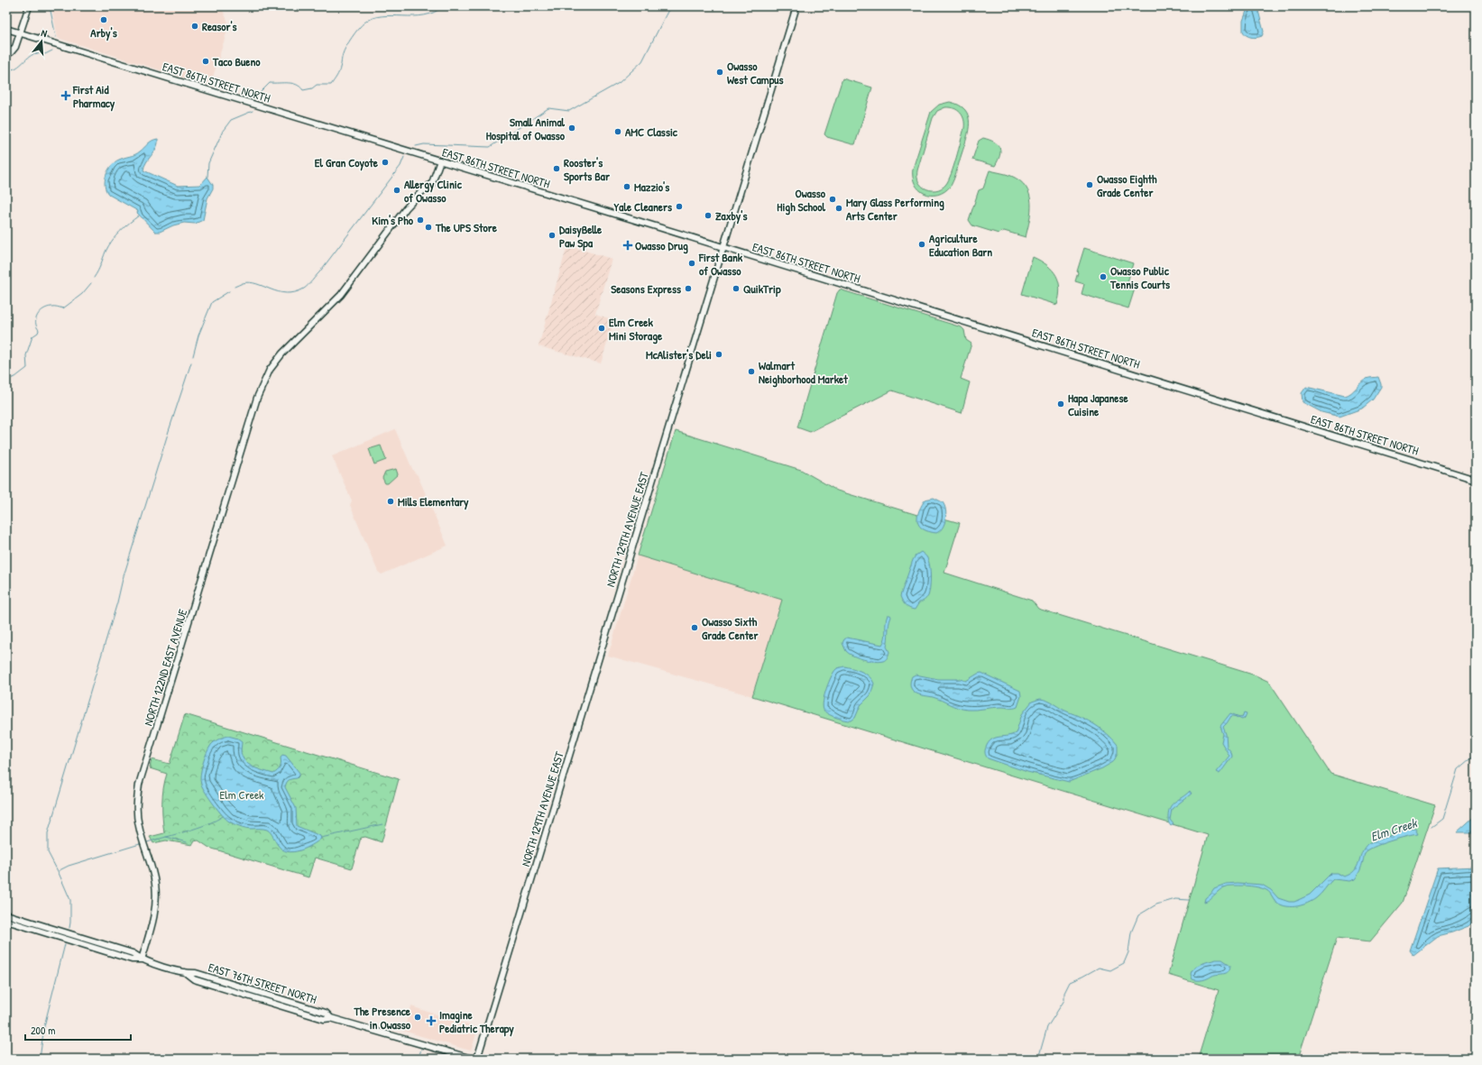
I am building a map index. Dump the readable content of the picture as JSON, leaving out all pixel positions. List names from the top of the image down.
{
  "streets": {
    "main road": [
      "EAST 86TH STREET NORTH",
      "NORTH 129TH AVENUE EAST",
      "NORTH 122ND EAST AVENUE",
      "EAST 76TH STREET NORTH"
    ]
  },
  "crossings": [
    ["EAST 86TH STREET NORTH", "NORTH 129TH AVENUE EAST"],
    ["EAST 86TH STREET NORTH", "NORTH 122ND EAST AVENUE"],
    ["NORTH 122ND EAST AVENUE", "EAST 76TH STREET NORTH"]
  ],
  "water": ["Elm Creek"],
  "parks": ["Elm Creek"],
  "places": {
    "other": [
      "Arby's",
      "Reasor's",
      "Taco Bueno",
      "Owasso West Campus",
      "Small Animal Hospital of Owasso",
      "AMC Classic",
      "El Gran Coyote",
      "Rooster's Sports Bar",
      "Owasso Eighth Grade Center",
      "Mazzio's",
      "Allergy Clinic of Owasso",
      "Owasso High School",
      "Yale Cleaners",
      "Mary Glass Performing Arts Center",
      "Zaxby's",
      "Kim's Pho",
      "The UPS Store",
      "DaisyBelle Paw Spa",
      "Agriculture Education Barn",
      "First Bank of Owasso",
      "Owasso Public Tennis Courts",
      "Seasons Express",
      "QuikTrip",
      "Elm Creek Mini Storage",
      "McAlister's Deli",
      "Walmart Neighborhood Market",
      "Hapa Japanese Cuisine",
      "Mills Elementary",
      "Owasso Sixth Grade Center",
      "The Presence in Owasso"
    ],
    "health": ["First Aid Pharmacy", "Owasso Drug", "Imagine Pediatric Therapy"]
  },
  "scale_bar": "200 m",
  "north": "top"
}
